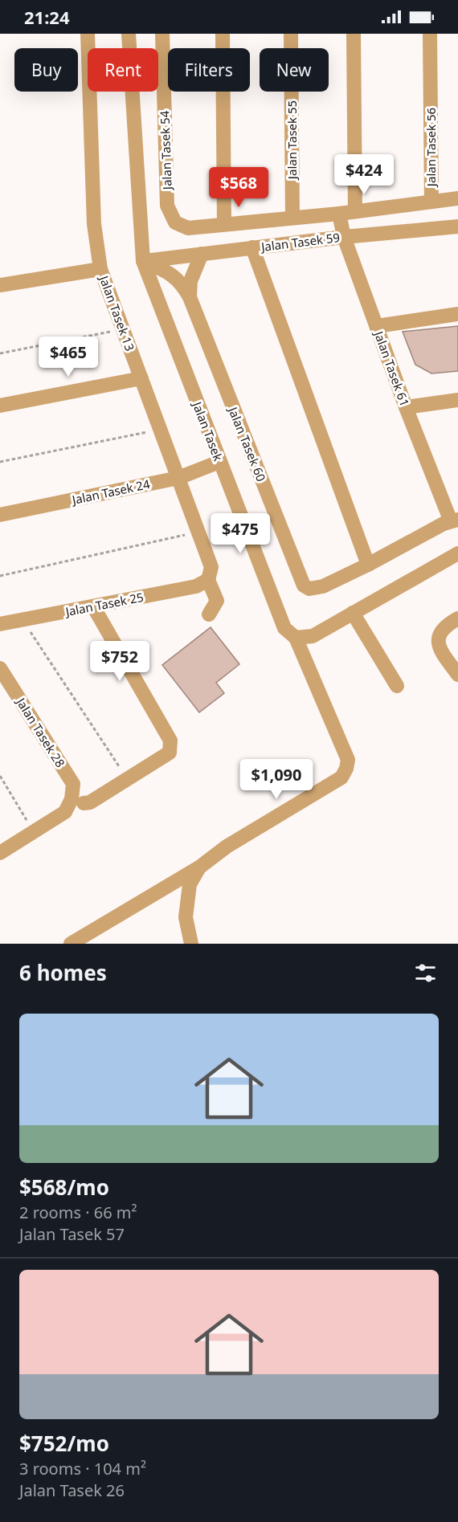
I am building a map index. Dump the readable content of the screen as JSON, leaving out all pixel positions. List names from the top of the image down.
{
  "streets": {
    "street": [
      "Jalan Tasek 55",
      "Jalan Tasek 56",
      "Jalan Tasek 54",
      "Jalan Tasek 59",
      "Jalan Tasek 13",
      "Jalan Tasek 61",
      "Jalan Tasek",
      "Jalan Tasek 60",
      "Jalan Tasek 24",
      "Jalan Tasek 25",
      "Jalan Tasek 28"
    ]
  },
  "crossings": [
    ["Jalan Tasek 59", "Jalan Tasek 61"],
    ["Jalan Tasek 59", "Jalan Tasek"],
    ["Jalan Tasek 59", "Jalan Tasek 60"],
    ["Jalan Tasek 13", "Jalan Tasek 24"],
    ["Jalan Tasek 13", "Jalan Tasek 25"],
    ["Jalan Tasek", "Jalan Tasek 60"],
    ["Jalan Tasek", "Jalan Tasek 24"]
  ],
  "page": {
    "status": "21:24",
    "chip": [
      "Buy",
      "Rent",
      "Filters",
      "New"
    ],
    "price": [
      "$424",
      "$568",
      "$465",
      "$475",
      "$752",
      "$1,090"
    ],
    "heading": "6 homes",
    "list": [
      {
        "name": "$568/mo",
        "note": "2 rooms · 66 m² · Jalan Tasek 57"
      },
      {
        "name": "$752/mo",
        "note": "3 rooms · 104 m² · Jalan Tasek 26"
      }
    ]
  }
}
